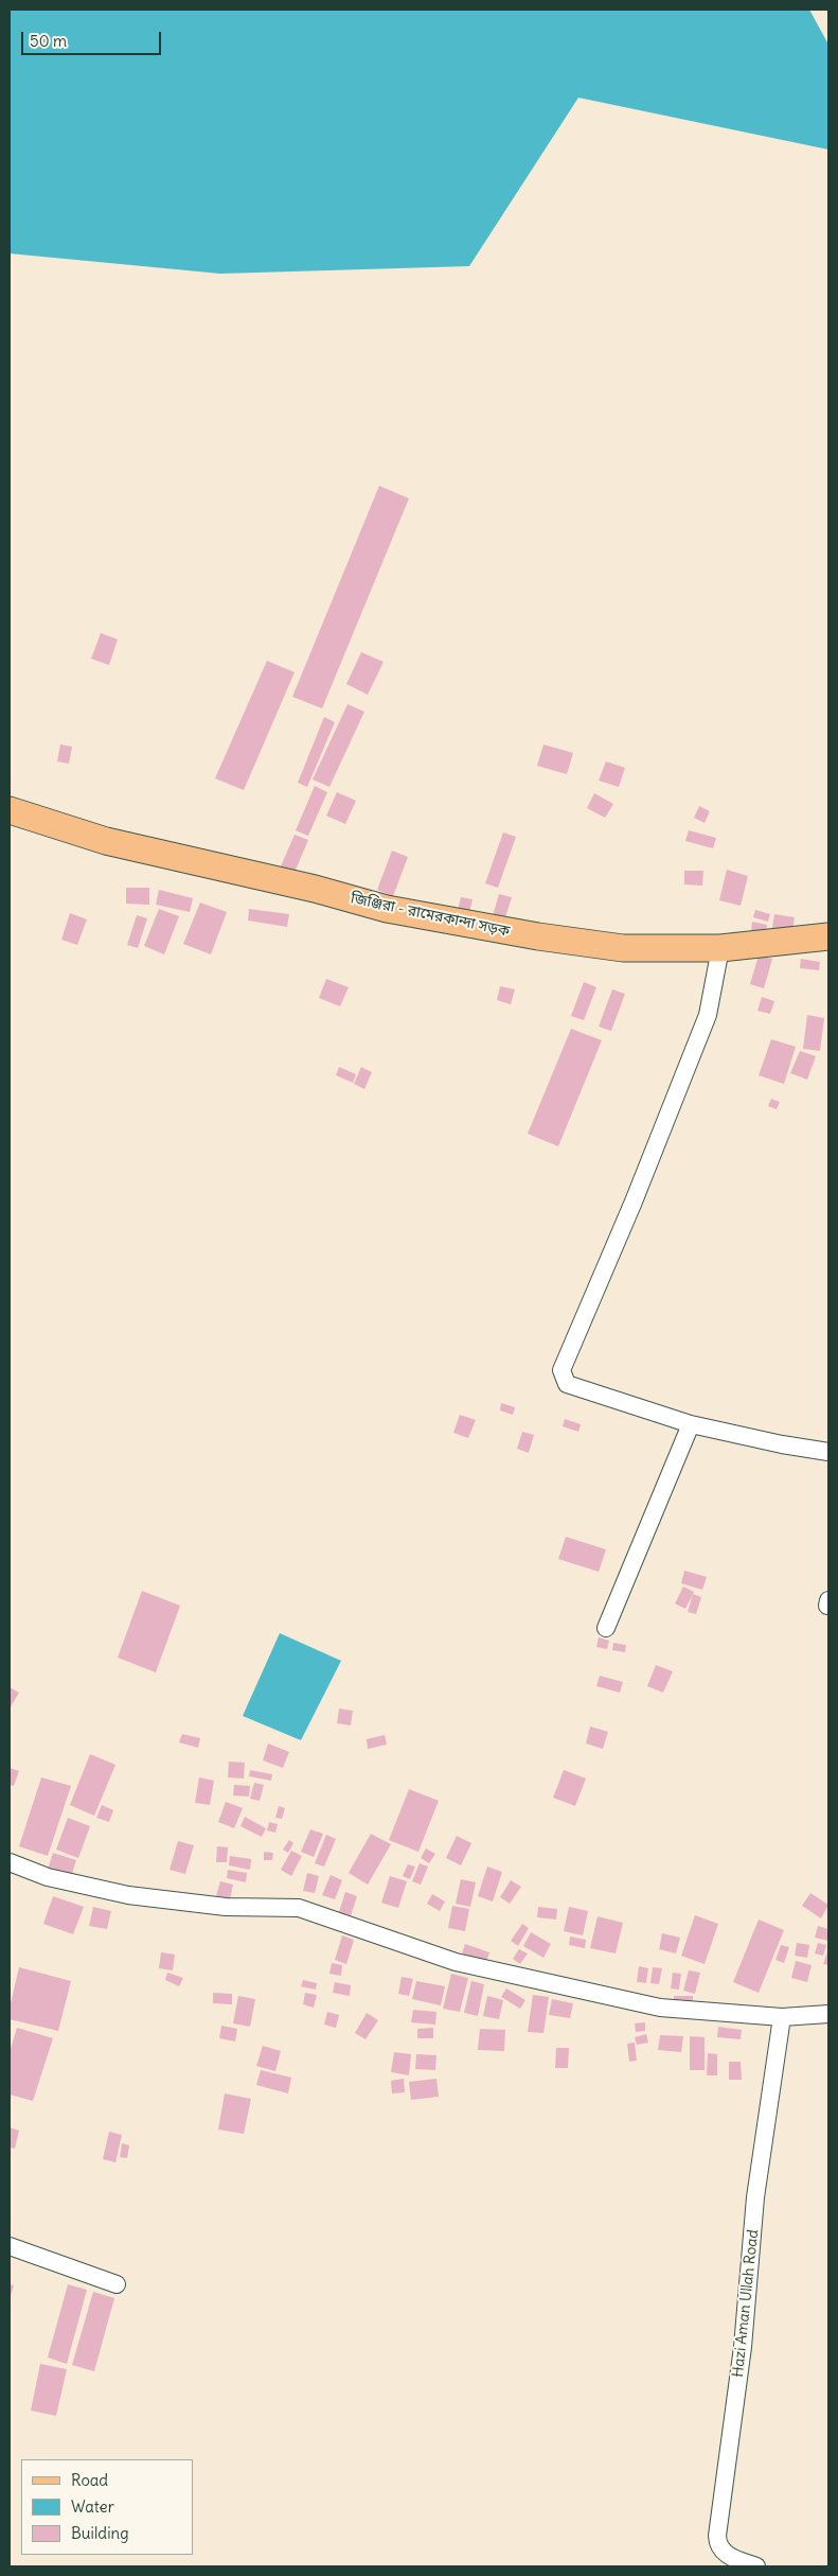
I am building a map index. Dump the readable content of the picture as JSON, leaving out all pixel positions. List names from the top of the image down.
{
  "streets": {
    "main road": ["জিঞ্জিরা - রামেরকান্দা সড়ক"],
    "street": ["Hazi Aman Ullah Road"]
  },
  "legend": ["Road", "Water", "Building"],
  "scale_bar": "50 m"
}
